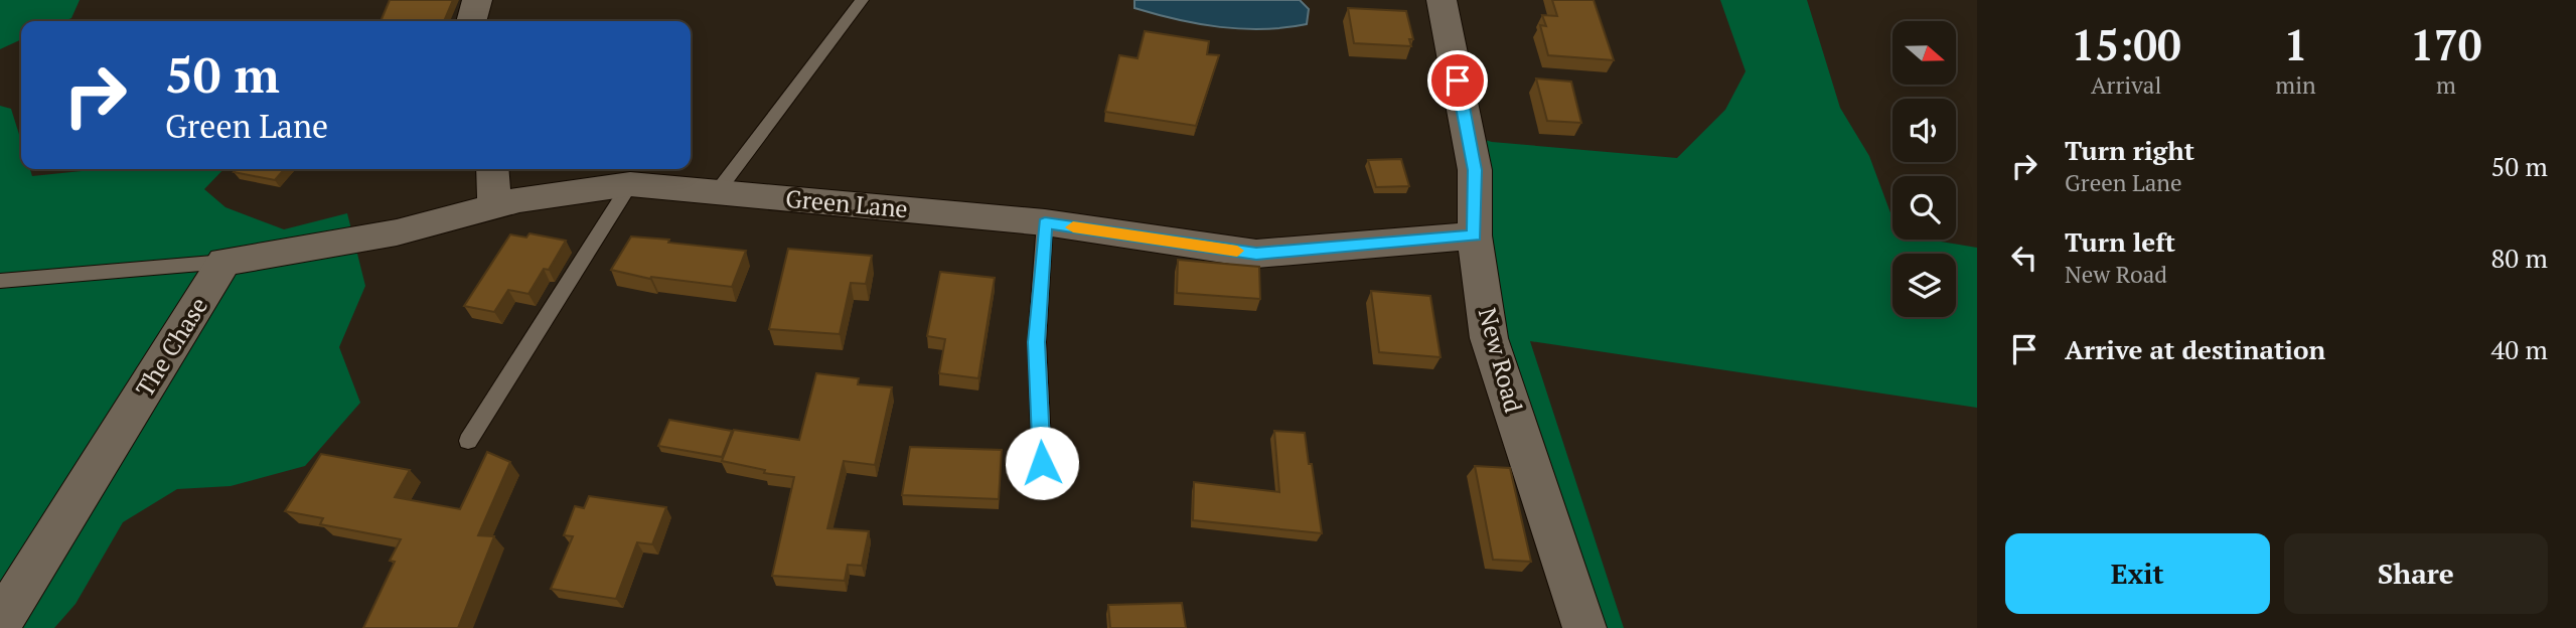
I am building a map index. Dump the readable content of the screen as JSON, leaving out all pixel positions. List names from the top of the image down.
{
  "streets": {
    "street": ["Green Lane", "The Chase", "New Road"]
  },
  "crossings": [
    ["Green Lane", "The Chase"],
    ["Green Lane", "New Road"]
  ],
  "north": "right",
  "page": {
    "eta": [
      "15:00",
      "Arrival",
      "1",
      "min",
      "170",
      "m"
    ],
    "turn": ["50 m", "Green Lane"],
    "list": [
      {
        "name": "Turn right",
        "note": "Green Lane",
        "value": "50 m"
      },
      {
        "name": "Turn left",
        "note": "New Road",
        "value": "80 m"
      },
      {
        "name": "Arrive at destination",
        "value": "40 m"
      }
    ],
    "buttons": ["Exit", "Share"]
  }
}
